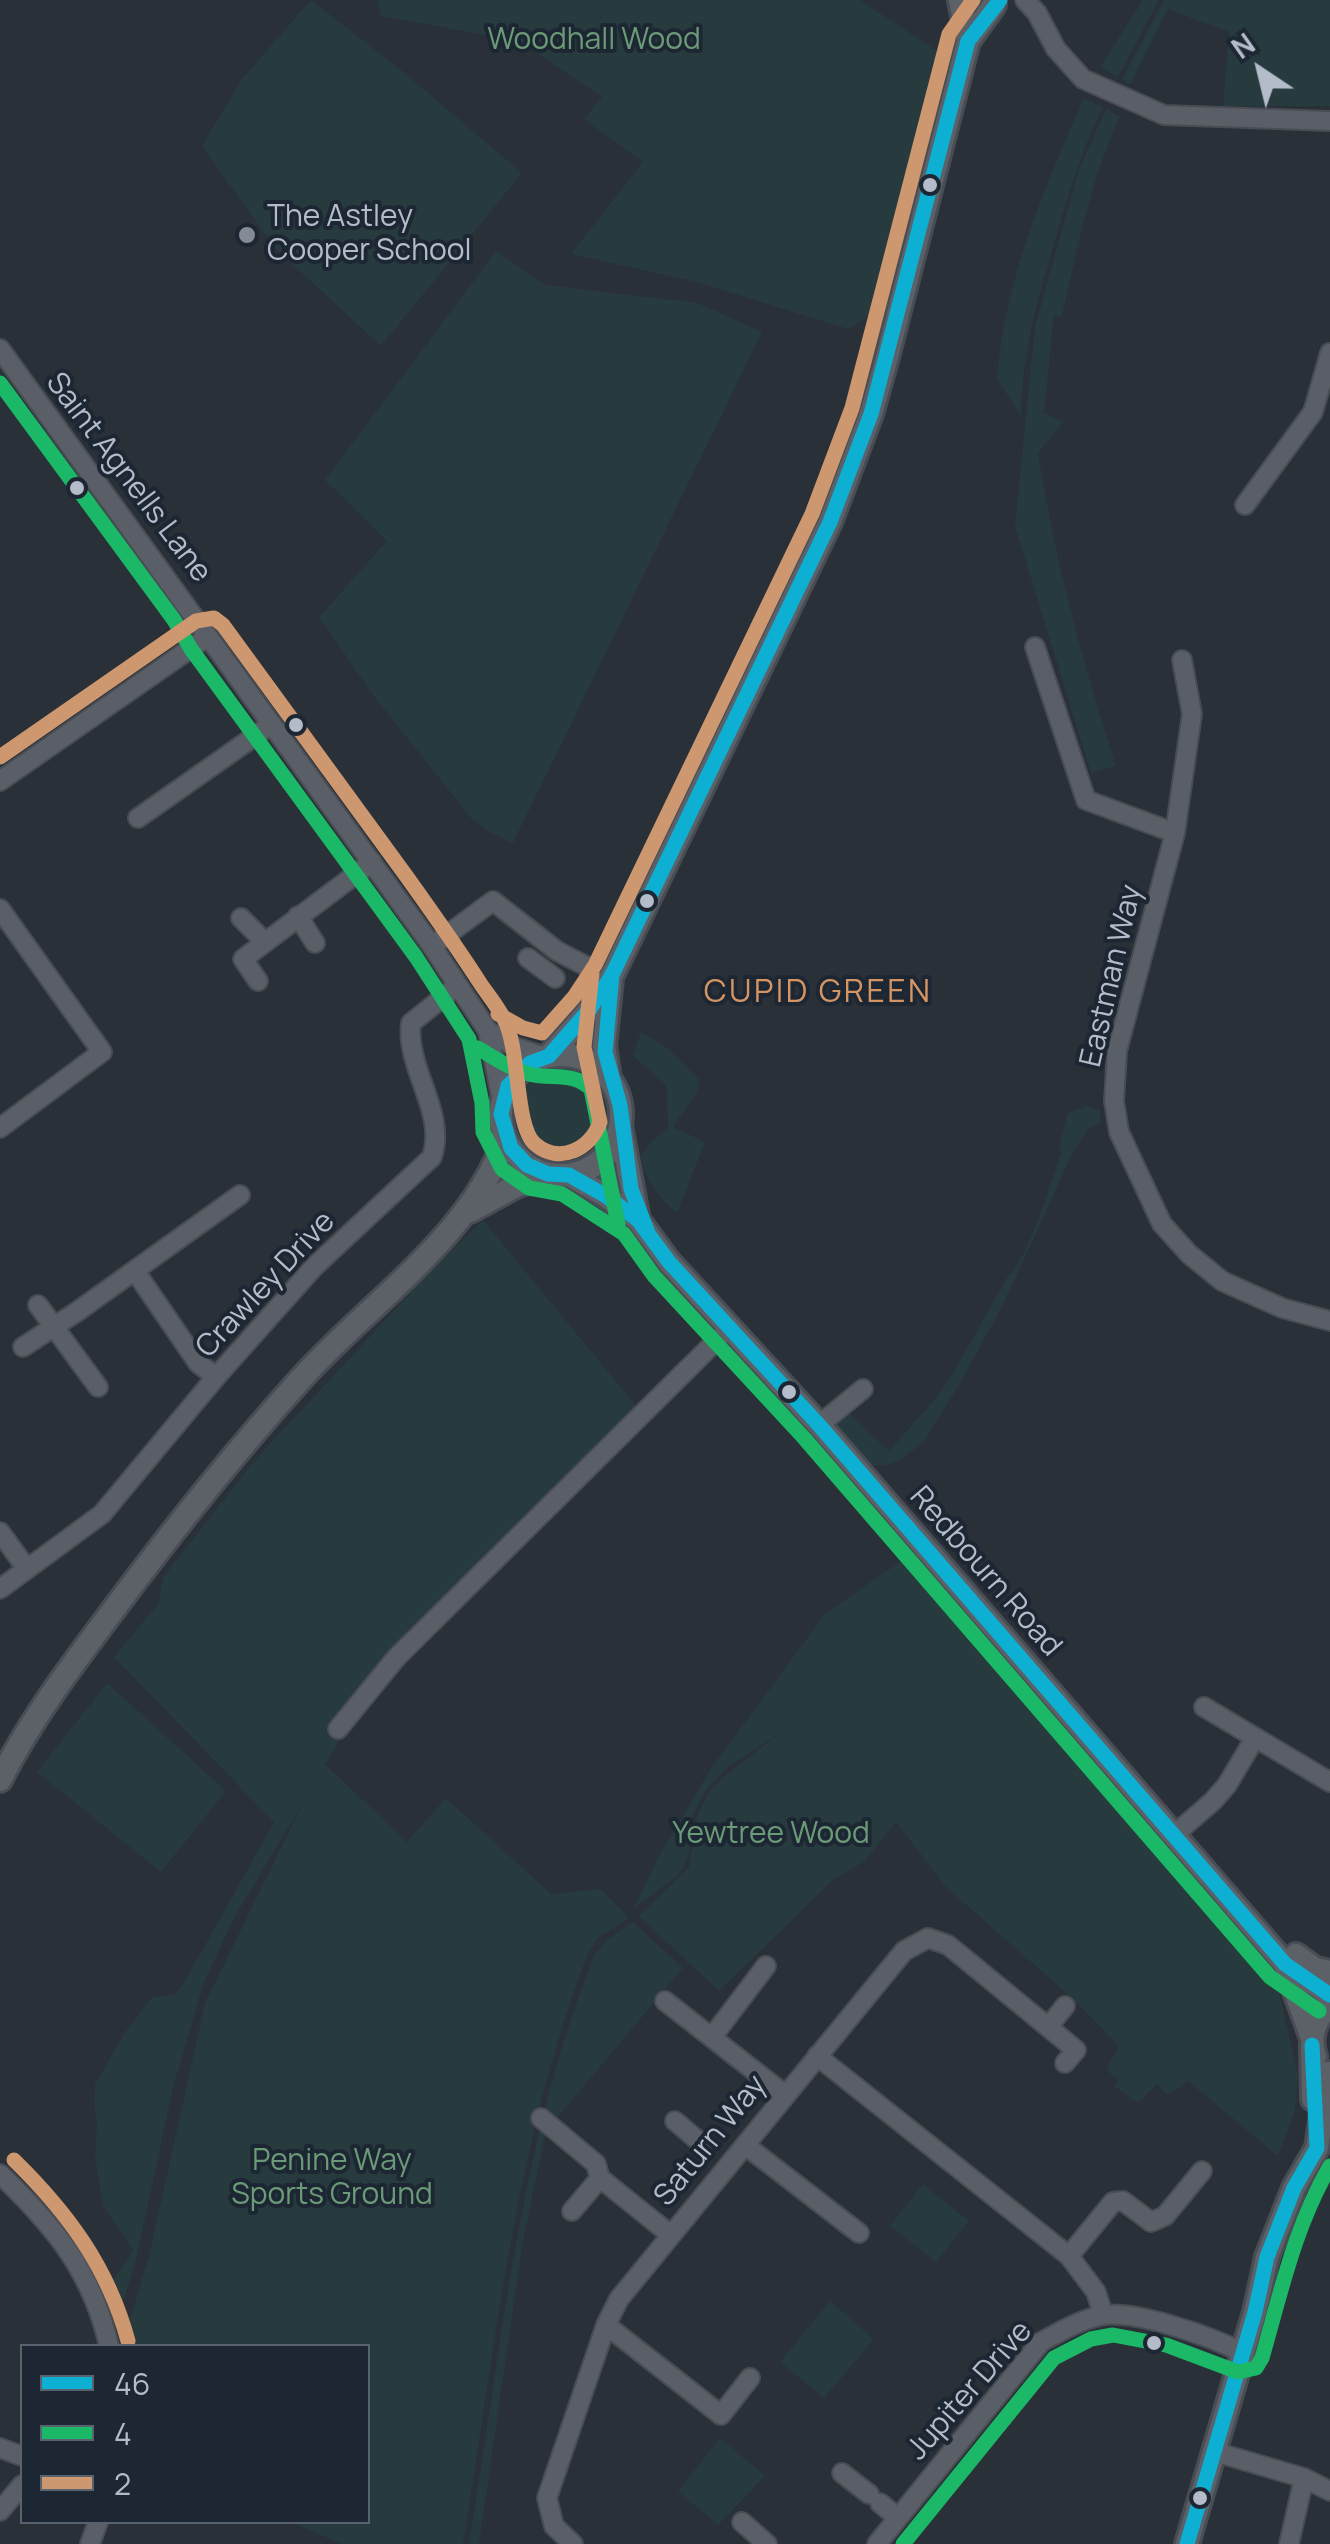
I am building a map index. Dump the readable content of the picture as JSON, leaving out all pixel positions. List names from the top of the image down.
{
  "streets": {
    "main road": ["Redbourn Road"],
    "street": [
      "Saint Agnells Lane",
      "Eastman Way",
      "Crawley Drive",
      "Saturn Way",
      "Jupiter Drive"
    ]
  },
  "crossings": [
    ["Saint Agnells Lane", "Crawley Drive"],
    ["Saint Agnells Lane", "Redbourn Road"]
  ],
  "districts": ["CUPID GREEN"],
  "parks": ["Woodhall Wood", "Yewtree Wood", "Penine Way Sports Ground"],
  "places": ["The Astley Cooper School"],
  "lines": ["transit line 46", "transit line 2", "transit line 4"],
  "legend": ["46", "4", "2"],
  "north": "top left"
}
